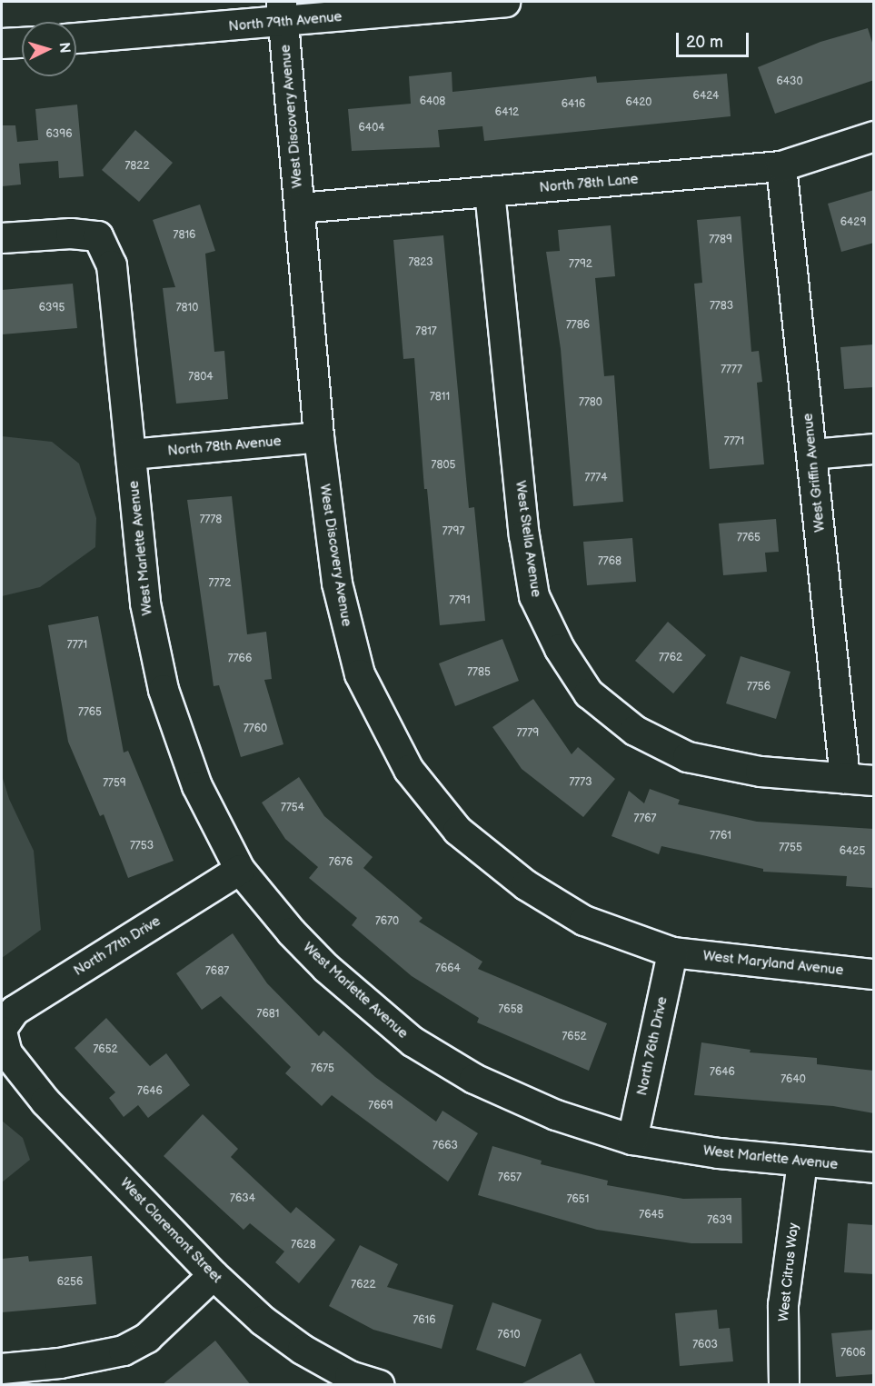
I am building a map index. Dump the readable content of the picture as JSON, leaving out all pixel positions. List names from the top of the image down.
{
  "streets": {
    "street": [
      "North 79th Avenue",
      "West Discovery Avenue",
      "North 78th Lane",
      "North 78th Avenue",
      "West Griffin Avenue",
      "West Stella Avenue",
      "West Marlette Avenue",
      "North 77th Drive",
      "West Maryland Avenue",
      "North 76th Drive",
      "West Claremont Street",
      "West Citrus Way"
    ]
  },
  "crossings": [
    ["North 79th Avenue", "West Discovery Avenue"],
    ["West Discovery Avenue", "North 78th Lane"],
    ["West Discovery Avenue", "North 78th Avenue"],
    ["West Discovery Avenue", "West Maryland Avenue"],
    ["West Discovery Avenue", "North 76th Drive"],
    ["North 78th Lane", "West Griffin Avenue"],
    ["North 78th Lane", "West Stella Avenue"],
    ["North 78th Avenue", "West Marlette Avenue"],
    ["West Griffin Avenue", "West Stella Avenue"],
    ["West Marlette Avenue", "North 77th Drive"],
    ["West Marlette Avenue", "North 76th Drive"],
    ["West Marlette Avenue", "West Citrus Way"],
    ["North 77th Drive", "West Claremont Street"],
    ["West Maryland Avenue", "North 76th Drive"]
  ],
  "house_numbers": [
    "6430",
    "6424",
    "6408",
    "6420",
    "6416",
    "6412",
    "6404",
    "6396",
    "7822",
    "6429",
    "7816",
    "7789",
    "7823",
    "7792",
    "7783",
    "6395",
    "7810",
    "7786",
    "7817",
    "7777",
    "7804",
    "7811",
    "7780",
    "7771",
    "7805",
    "7774",
    "7778",
    "7797",
    "7765",
    "7768",
    "7772",
    "7791",
    "7771",
    "7762",
    "7766",
    "7785",
    "7756",
    "7765",
    "7760",
    "7779",
    "7773",
    "7759",
    "7754",
    "7767",
    "7761",
    "7753",
    "7755",
    "6425",
    "7676",
    "7670",
    "7664",
    "7687",
    "7658",
    "7681",
    "7652",
    "7652",
    "7675",
    "7646",
    "7640",
    "7646",
    "7669",
    "7663",
    "7657",
    "7634",
    "7651",
    "7645",
    "7639",
    "7628",
    "6256",
    "7622",
    "7616",
    "7610",
    "7603",
    "7606"
  ],
  "scale_bar": "20 m",
  "north": "right"
}
